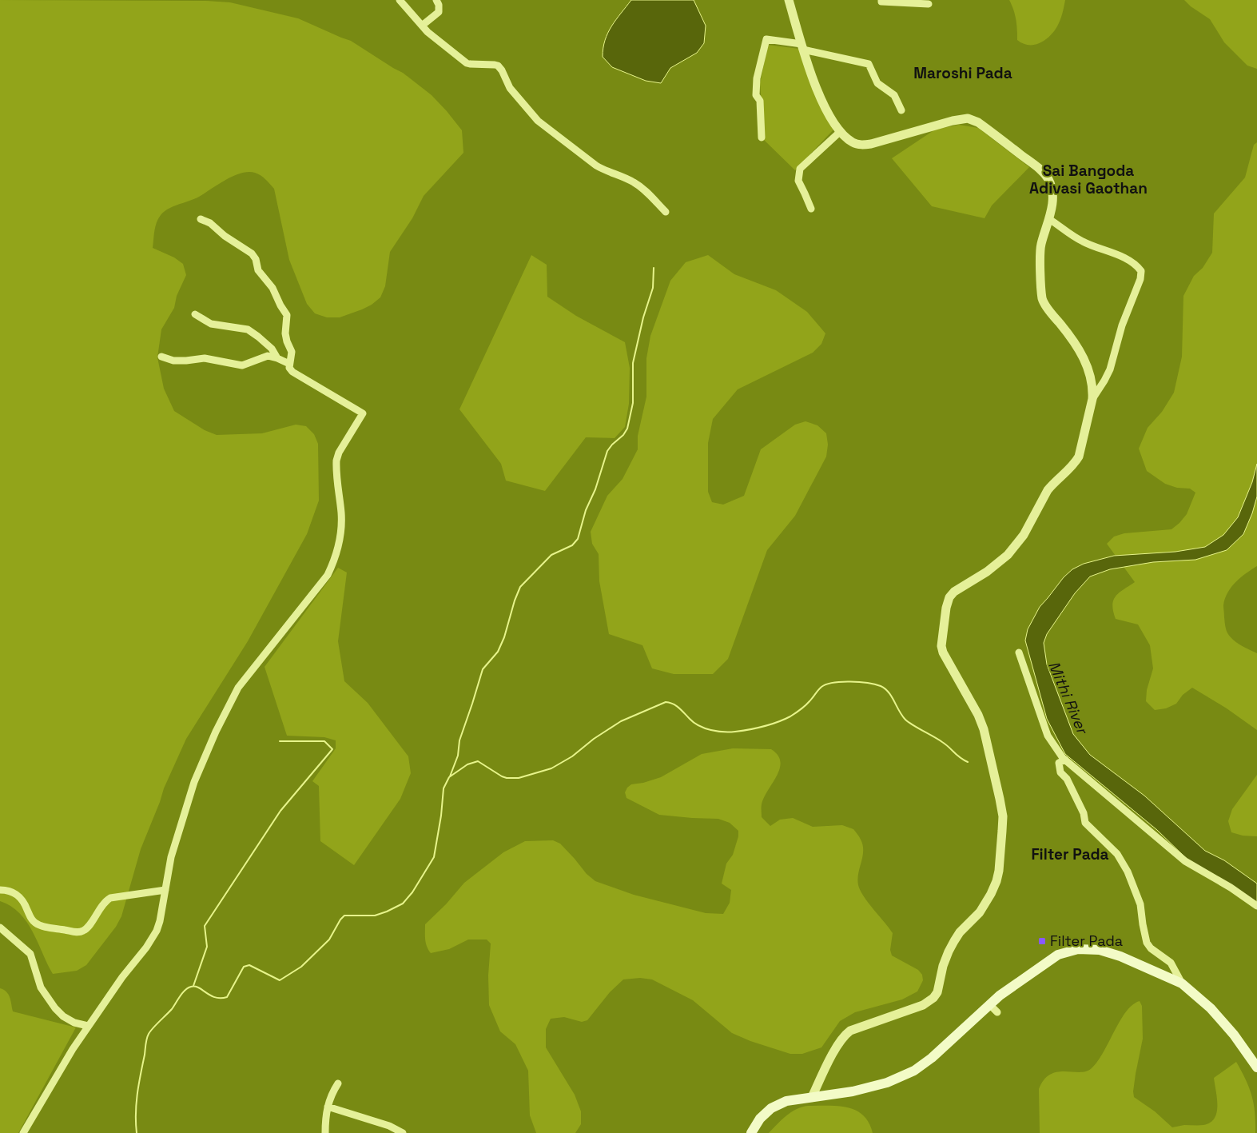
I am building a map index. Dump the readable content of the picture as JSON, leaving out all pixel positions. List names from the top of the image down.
{
  "districts": ["Maroshi Pada", "Sai Bangoda Adivasi Gaothan", "Filter Pada"],
  "water": ["Mithi River"],
  "places": {
    "transit": ["Filter Pada"]
  }
}
